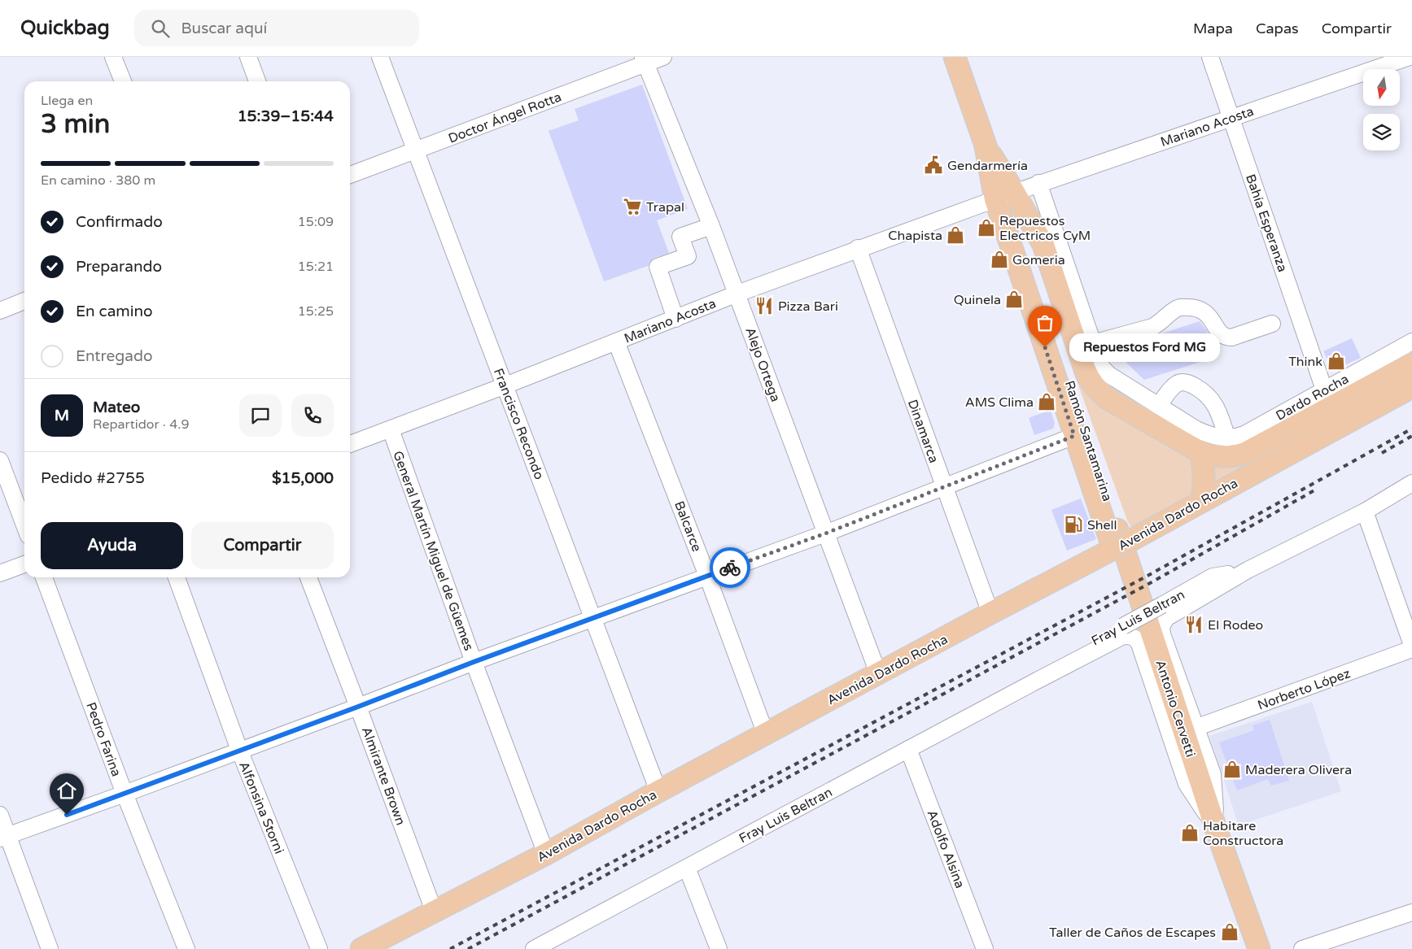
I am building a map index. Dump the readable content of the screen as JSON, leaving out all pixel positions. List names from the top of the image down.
{
  "streets": {
    "main road": ["Ramón Santamarina", "Avenida Dardo Rocha", "Antonio Cervetti"],
    "street": [
      "Doctor Ángel Rotta",
      "Mariano Acosta",
      "Bahía Esperanza",
      "Alejo Ortega",
      "Dardo Rocha",
      "Francisco Recondo",
      "Dinamarca",
      "Balcarce",
      "General Martín Miguel de Güemes",
      "Fray Luis Beltran",
      "Norberto López",
      "Pedro Farina",
      "Almirante Brown",
      "Alfonsina Storni",
      "Adolfo Alsina"
    ]
  },
  "crossings": [
    ["Doctor Ángel Rotta", "Alejo Ortega"],
    ["Doctor Ángel Rotta", "Francisco Recondo"],
    ["Mariano Acosta", "Bahía Esperanza"],
    ["Mariano Acosta", "Alejo Ortega"],
    ["Mariano Acosta", "Francisco Recondo"],
    ["Mariano Acosta", "Dinamarca"],
    ["Mariano Acosta", "Ramón Santamarina"],
    ["Mariano Acosta", "Balcarce"],
    ["Mariano Acosta", "General Martín Miguel de Güemes"],
    ["Bahía Esperanza", "Dardo Rocha"],
    ["Alejo Ortega", "Avenida Dardo Rocha"],
    ["Dardo Rocha", "Ramón Santamarina"],
    ["Dardo Rocha", "Avenida Dardo Rocha"],
    ["Francisco Recondo", "Avenida Dardo Rocha"],
    ["Dinamarca", "Avenida Dardo Rocha"],
    ["Ramón Santamarina", "Avenida Dardo Rocha"],
    ["Ramón Santamarina", "Antonio Cervetti"],
    ["Avenida Dardo Rocha", "Balcarce"],
    ["Avenida Dardo Rocha", "General Martín Miguel de Güemes"],
    ["Avenida Dardo Rocha", "Almirante Brown"],
    ["Fray Luis Beltran", "Antonio Cervetti"],
    ["Fray Luis Beltran", "Adolfo Alsina"],
    ["Norberto López", "Antonio Cervetti"]
  ],
  "places": {
    "public building": ["Gendarmería"],
    "supermarket": ["Trapal"],
    "shop": [
      "Repuestos Electricos CyM",
      "Chapista",
      "Gomeria",
      "Quinela",
      "Think",
      "AMS Clima",
      "Maderera Olivera",
      "Habitare Constructora",
      "Taller de Caños de Escapes"
    ],
    "restaurant": ["Pizza Bari", "El Rodeo"],
    "other": ["Repuestos Ford MG"],
    "fuel station": ["Shell"]
  },
  "north": "bottom",
  "page": {
    "header": "Quickbag",
    "search": "Buscar aquí",
    "nav": ["Mapa", "Capas", "Compartir"],
    "heading": ["3 min", "Llega en", "15:39–15:44"],
    "panel": [
      "Mateo",
      "Repartidor · 4.9",
      "Pedido #2755",
      "$15,000"
    ],
    "bar": "En camino · 380 m",
    "list": [
      ["Confirmado", "15:09"],
      ["Preparando", "15:21"],
      ["En camino", "15:25"],
      "Entregado"
    ],
    "bubble": "Repuestos Ford MG",
    "round": "M",
    "buttons": ["Ayuda", "Compartir"]
  }
}
